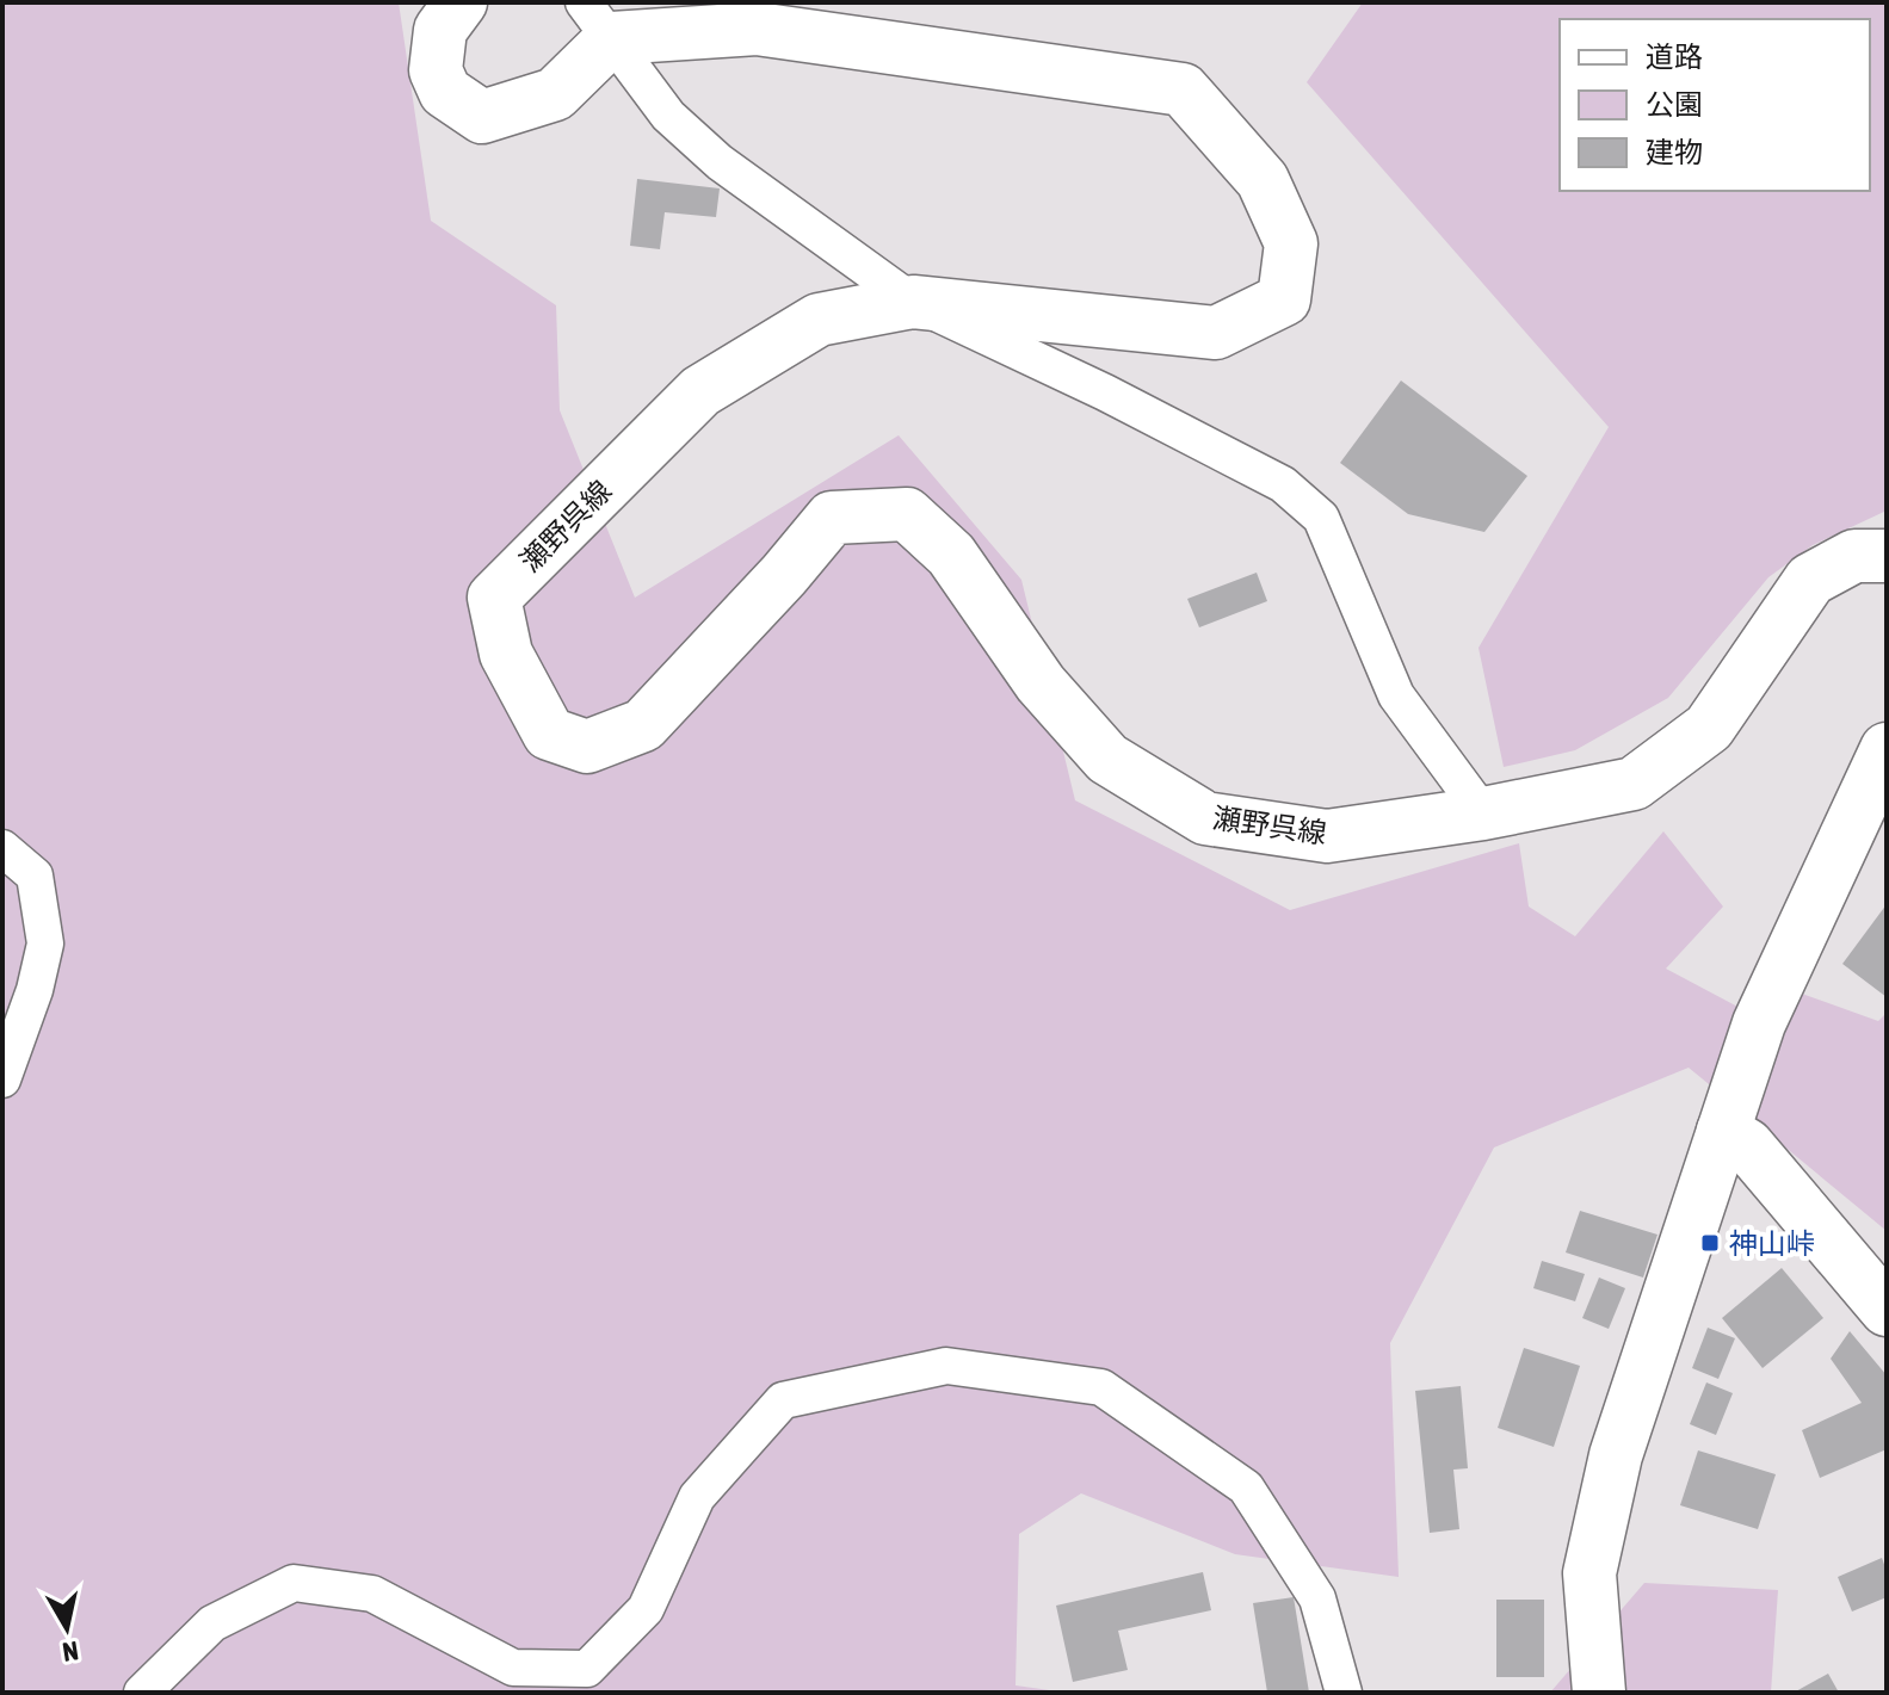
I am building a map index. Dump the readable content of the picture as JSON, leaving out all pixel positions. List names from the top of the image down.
{
  "streets": {
    "main road": ["瀬野呉線"]
  },
  "places": {
    "transit": ["神山峠"]
  },
  "legend": ["道路", "公園", "建物"],
  "north": "bottom"
}
